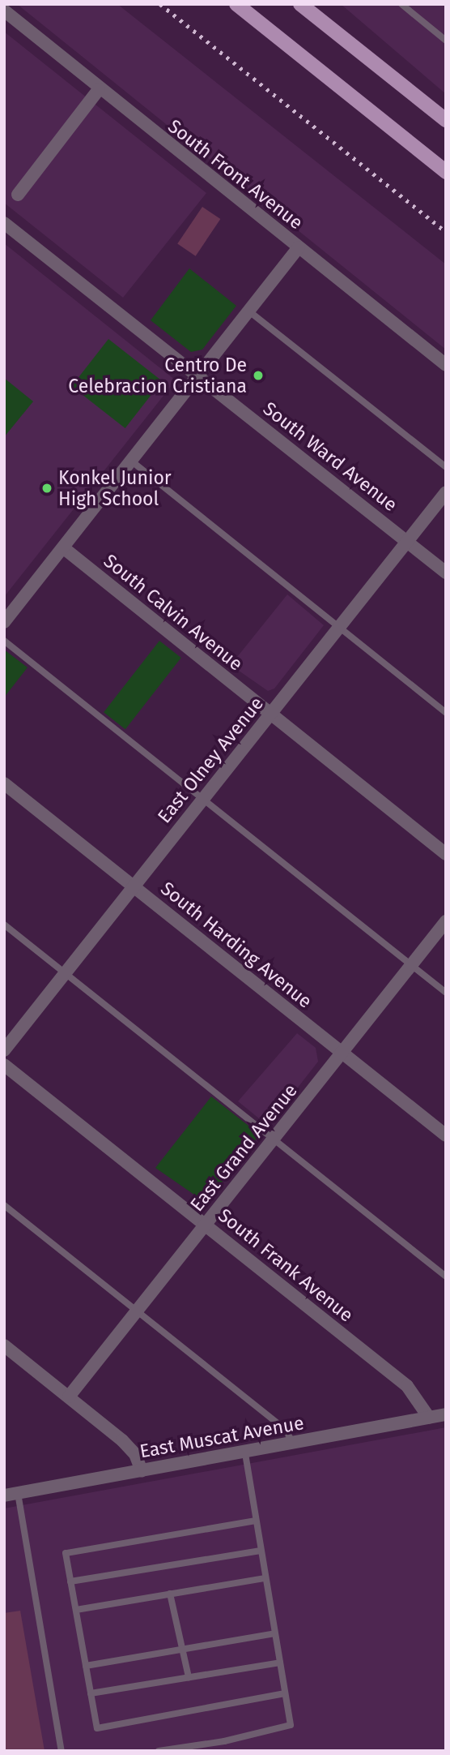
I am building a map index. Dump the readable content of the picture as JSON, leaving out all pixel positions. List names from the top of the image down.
{
  "streets": {
    "street": [
      "South Front Avenue",
      "South Ward Avenue",
      "South Calvin Avenue",
      "East Olney Avenue",
      "South Harding Avenue",
      "East Grand Avenue",
      "South Frank Avenue",
      "East Muscat Avenue"
    ]
  },
  "crossings": [
    ["South Ward Avenue", "East Olney Avenue"],
    ["South Calvin Avenue", "East Olney Avenue"],
    ["East Olney Avenue", "South Harding Avenue"],
    ["South Harding Avenue", "East Grand Avenue"],
    ["East Grand Avenue", "South Frank Avenue"],
    ["South Frank Avenue", "East Muscat Avenue"]
  ],
  "places": ["Centro De Celebracion Cristiana", "Konkel Junior High School"]
}
